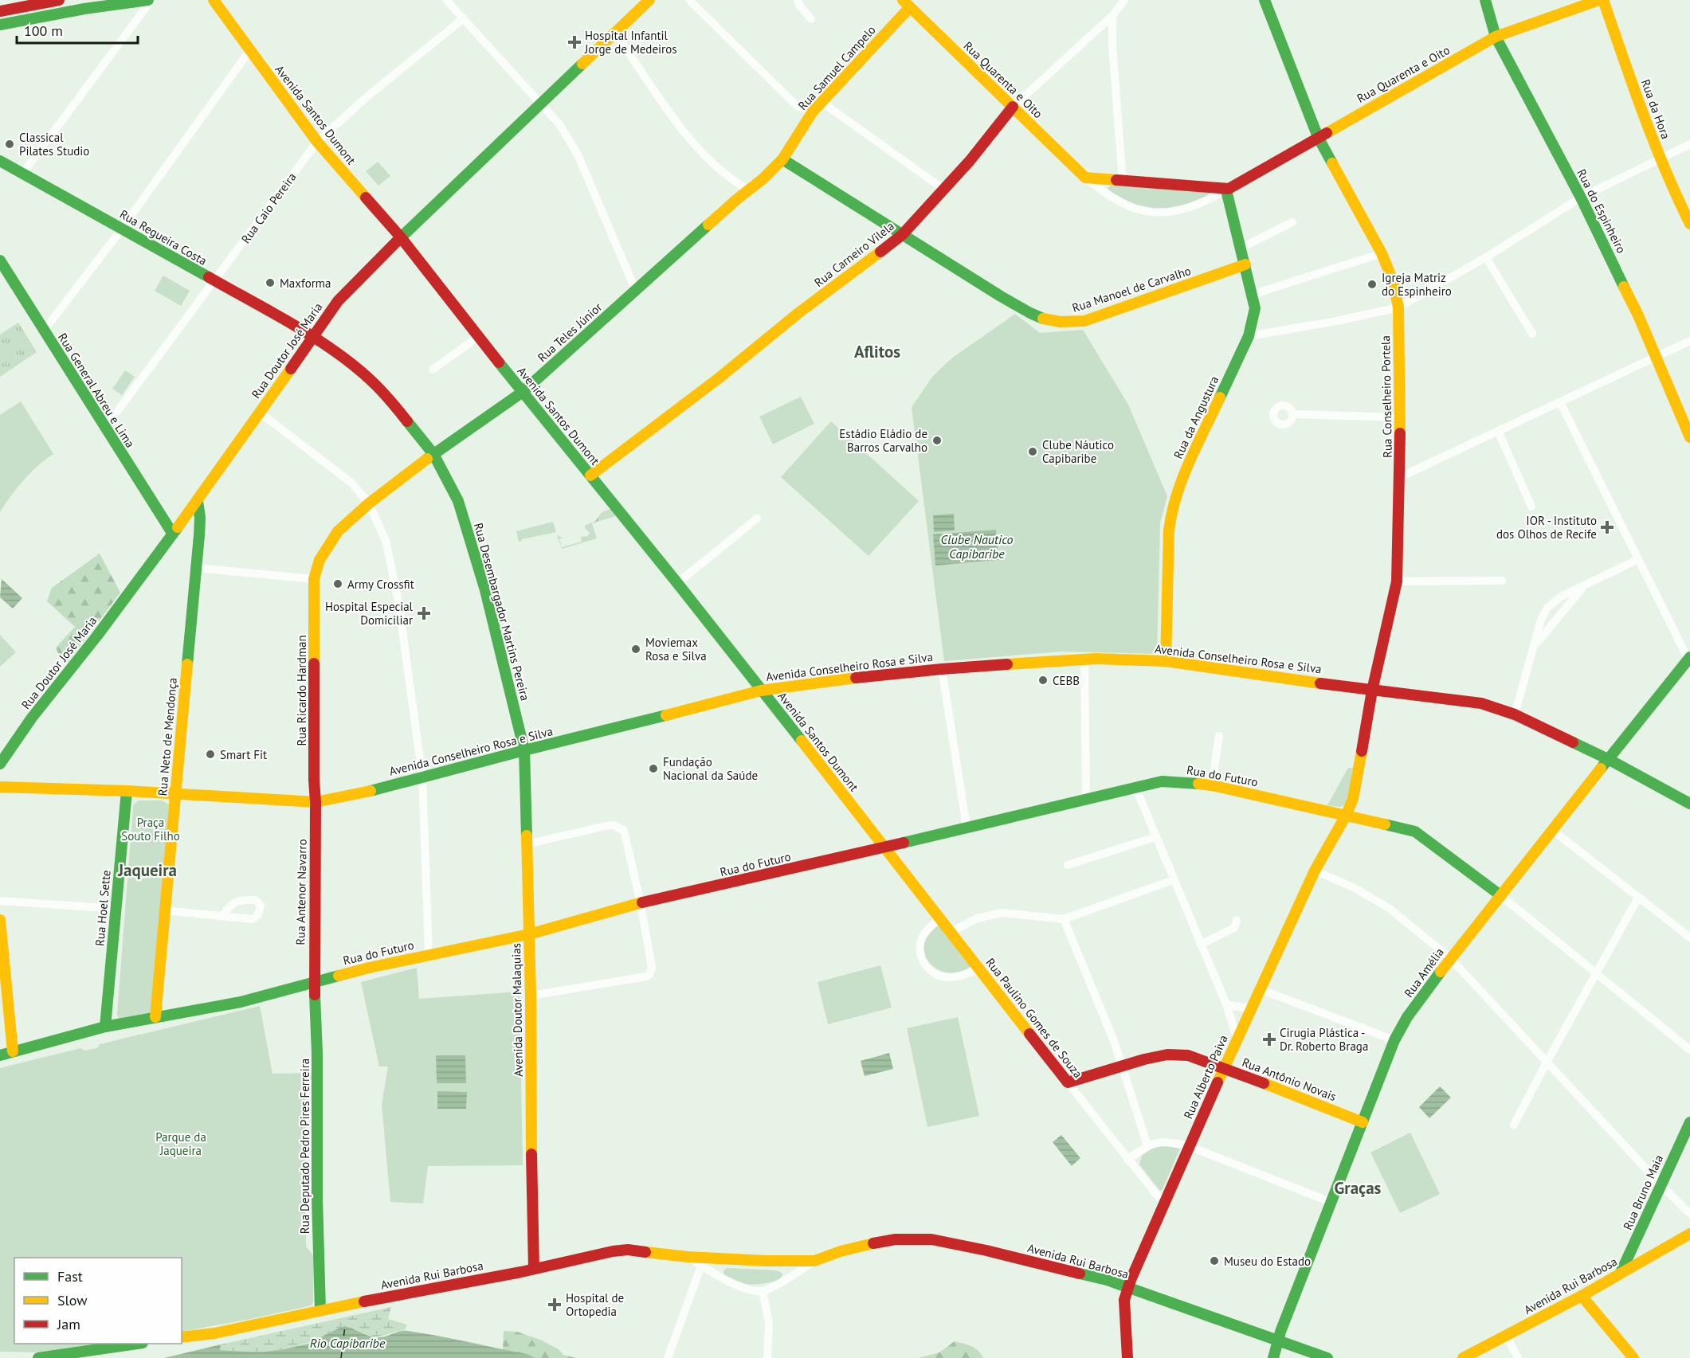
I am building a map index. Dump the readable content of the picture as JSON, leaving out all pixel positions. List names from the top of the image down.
{
  "streets": {
    "street": [
      "Rua Samuel Campelo",
      "Rua Quarenta e Oito",
      "Rua da Hora",
      "Avenida Santos Dumont",
      "Rua Caio Pereira",
      "Rua do Espinheiro",
      "Rua Regueira Costa",
      "Rua Carneiro Vilela",
      "Rua Manoel de Carvalho",
      "Rua Teles Júnior",
      "Rua Doutor José Maria",
      "Rua General Abreu e Lima",
      "Rua Conselheiro Portela",
      "Rua da Angustura",
      "Rua Desembargador Martins Pereira",
      "Avenida Conselheiro Rosa e Silva",
      "Rua Ricardo Hardman",
      "Rua Neto de Mendonça",
      "Rua do Futuro",
      "Rua Antenor Navarro",
      "Rua Hoel Sette",
      "Rua Amélia",
      "Avenida Doutor Malaquias",
      "Rua Paulino Gomes de Souza",
      "Rua Alberto Paiva",
      "Rua Antônio Novais",
      "Rua Deputado Pedro Pires Ferreira",
      "Rua Bruno Maia",
      "Avenida Rui Barbosa"
    ]
  },
  "crossings": [
    ["Rua Samuel Campelo", "Rua Quarenta e Oito"],
    ["Rua Samuel Campelo", "Rua Manoel de Carvalho"],
    ["Rua Samuel Campelo", "Rua Teles Júnior"],
    ["Rua Quarenta e Oito", "Rua do Espinheiro"],
    ["Rua Quarenta e Oito", "Rua Carneiro Vilela"],
    ["Rua Quarenta e Oito", "Rua Conselheiro Portela"],
    ["Rua Quarenta e Oito", "Rua da Angustura"],
    ["Avenida Santos Dumont", "Rua Caio Pereira"],
    ["Avenida Santos Dumont", "Rua Carneiro Vilela"],
    ["Avenida Santos Dumont", "Rua Teles Júnior"],
    ["Avenida Santos Dumont", "Rua Doutor José Maria"],
    ["Avenida Santos Dumont", "Avenida Conselheiro Rosa e Silva"],
    ["Avenida Santos Dumont", "Rua do Futuro"],
    ["Avenida Santos Dumont", "Rua Paulino Gomes de Souza"],
    ["Rua Caio Pereira", "Rua Regueira Costa"],
    ["Rua Caio Pereira", "Rua General Abreu e Lima"],
    ["Rua Regueira Costa", "Rua Doutor José Maria"],
    ["Rua Regueira Costa", "Rua Desembargador Martins Pereira"],
    ["Rua Carneiro Vilela", "Rua Manoel de Carvalho"],
    ["Rua Manoel de Carvalho", "Rua Teles Júnior"],
    ["Rua Manoel de Carvalho", "Rua da Angustura"],
    ["Rua Teles Júnior", "Rua Desembargador Martins Pereira"],
    ["Rua Teles Júnior", "Rua Ricardo Hardman"],
    ["Rua Doutor José Maria", "Rua General Abreu e Lima"],
    ["Rua Doutor José Maria", "Rua Desembargador Martins Pereira"],
    ["Rua Doutor José Maria", "Rua Neto de Mendonça"],
    ["Rua Conselheiro Portela", "Avenida Conselheiro Rosa e Silva"],
    ["Rua Conselheiro Portela", "Rua do Futuro"],
    ["Rua Conselheiro Portela", "Rua Alberto Paiva"],
    ["Rua da Angustura", "Avenida Conselheiro Rosa e Silva"],
    ["Rua Desembargador Martins Pereira", "Avenida Conselheiro Rosa e Silva"],
    ["Rua Desembargador Martins Pereira", "Avenida Doutor Malaquias"],
    ["Avenida Conselheiro Rosa e Silva", "Rua Ricardo Hardman"],
    ["Avenida Conselheiro Rosa e Silva", "Rua Neto de Mendonça"],
    ["Avenida Conselheiro Rosa e Silva", "Rua Antenor Navarro"],
    ["Avenida Conselheiro Rosa e Silva", "Rua Hoel Sette"],
    ["Avenida Conselheiro Rosa e Silva", "Rua Amélia"],
    ["Avenida Conselheiro Rosa e Silva", "Avenida Doutor Malaquias"],
    ["Rua Ricardo Hardman", "Rua Antenor Navarro"],
    ["Rua Neto de Mendonça", "Rua do Futuro"],
    ["Rua do Futuro", "Rua Antenor Navarro"],
    ["Rua do Futuro", "Rua Hoel Sette"],
    ["Rua do Futuro", "Rua Amélia"],
    ["Rua do Futuro", "Avenida Doutor Malaquias"],
    ["Rua do Futuro", "Rua Paulino Gomes de Souza"],
    ["Rua do Futuro", "Rua Alberto Paiva"],
    ["Rua do Futuro", "Rua Deputado Pedro Pires Ferreira"],
    ["Rua Antenor Navarro", "Rua Deputado Pedro Pires Ferreira"],
    ["Rua Amélia", "Rua Antônio Novais"],
    ["Rua Amélia", "Avenida Rui Barbosa"],
    ["Avenida Doutor Malaquias", "Avenida Rui Barbosa"],
    ["Rua Paulino Gomes de Souza", "Rua Alberto Paiva"],
    ["Rua Paulino Gomes de Souza", "Rua Antônio Novais"],
    ["Rua Alberto Paiva", "Rua Antônio Novais"],
    ["Rua Alberto Paiva", "Avenida Rui Barbosa"],
    ["Rua Deputado Pedro Pires Ferreira", "Avenida Rui Barbosa"],
    ["Rua Bruno Maia", "Avenida Rui Barbosa"]
  ],
  "districts": ["Aflitos", "Jaqueira", "Graças"],
  "water": ["Clube Nautico Capibaribe", "Rio Capibaribe"],
  "parks": ["Praça Souto Filho", "Parque da Jaqueira"],
  "places": {
    "health": [
      "Hospital Infantil Jorge de Medeiros",
      "IOR - Instituto dos Olhos de Recife",
      "Hospital Especial Domiciliar",
      "Cirugia Plástica - Dr. Roberto Braga",
      "Hospital de Ortopedia"
    ],
    "other": [
      "Classical Pilates Studio",
      "Maxforma",
      "Igreja Matriz do Espinheiro",
      "Estádio Eládio de Barros Carvalho",
      "Clube Náutico Capibaribe",
      "Army Crossfit",
      "Moviemax Rosa e Silva",
      "CEBB",
      "Smart Fit",
      "Fundação Nacional da Saúde",
      "Museu do Estado"
    ]
  },
  "legend": ["Fast", "Slow", "Jam"],
  "scale_bar": "100 m"
}
